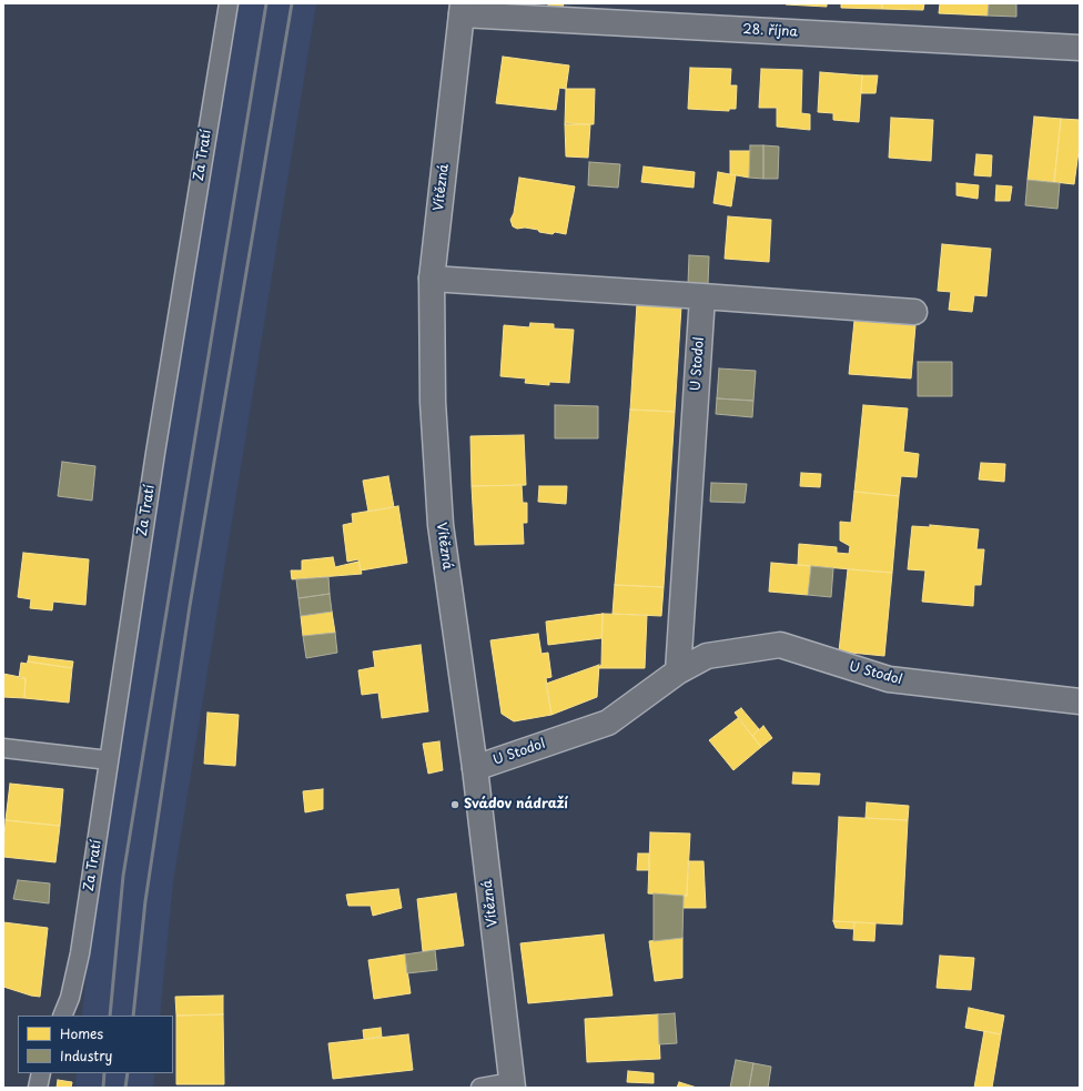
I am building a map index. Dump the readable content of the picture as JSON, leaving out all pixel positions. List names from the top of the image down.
{
  "streets": {
    "street": ["28. října", "Vítězná", "U Stodol"],
    "lane": ["Za Tratí"]
  },
  "crossings": [
    ["28. října", "Vítězná"],
    ["Vítězná", "U Stodol"]
  ],
  "places": ["Svádov nádraží"],
  "legend": ["Homes", "Industry"]
}
